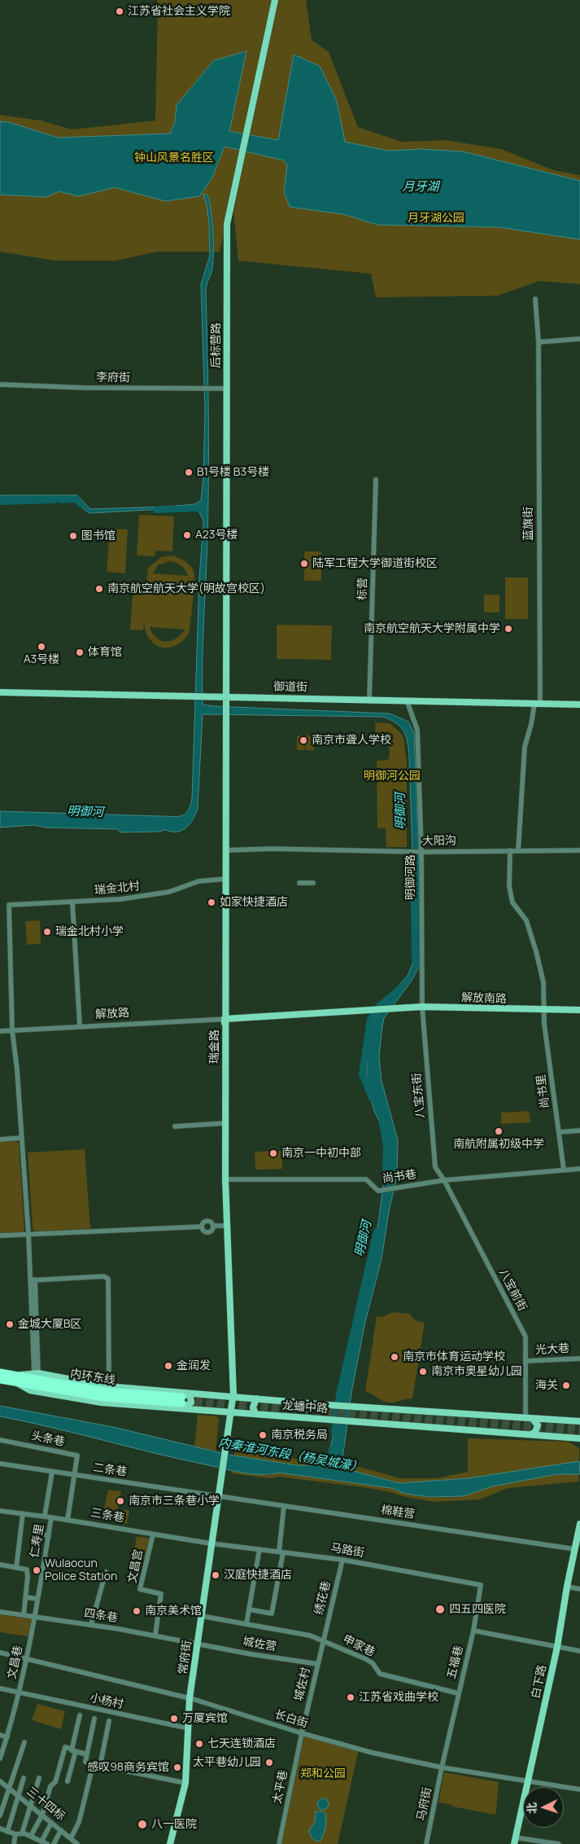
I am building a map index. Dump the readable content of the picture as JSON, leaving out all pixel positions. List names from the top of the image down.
{
  "streets": {
    "highway": ["内环东线"],
    "main road": [
      "后标营路",
      "御道街",
      "瑞金路",
      "龙蟠中路",
      "常府街",
      "白下路"
    ],
    "street": [
      "李府街",
      "蓝旗街",
      "标营",
      "大阳沟",
      "明御河路",
      "瑞金北村",
      "解放南路",
      "解放路",
      "尚书里",
      "八宝东街",
      "尚书巷",
      "八宝前街",
      "光大巷",
      "头条巷",
      "二条巷",
      "棉鞋营",
      "三条巷",
      "仁寿里",
      "马路街",
      "文昌宫",
      "绣花巷",
      "四条巷",
      "城佐营",
      "申家巷",
      "文昌巷",
      "五福巷",
      "城佐村",
      "小杨村",
      "长白街",
      "太平巷",
      "三十四标",
      "马府街"
    ]
  },
  "crossings": [
    ["后标营路", "李府街"],
    ["后标营路", "御道街"],
    ["后标营路", "瑞金路"],
    ["蓝旗街", "御道街"],
    ["蓝旗街", "大阳沟"],
    ["标营", "御道街"],
    ["御道街", "明御河路"],
    ["御道街", "瑞金路"],
    ["大阳沟", "明御河路"],
    ["大阳沟", "瑞金路"],
    ["大阳沟", "尚书里"],
    ["明御河路", "解放南路"],
    ["明御河路", "八宝东街"],
    ["瑞金北村", "解放路"],
    ["瑞金北村", "瑞金路"],
    ["解放南路", "尚书里"],
    ["解放南路", "八宝东街"],
    ["解放路", "瑞金路"],
    ["瑞金路", "尚书巷"],
    ["瑞金路", "常府街"],
    ["尚书里", "尚书巷"],
    ["八宝东街", "尚书巷"],
    ["八宝东街", "八宝前街"],
    ["尚书巷", "八宝前街"],
    ["八宝前街", "光大巷"],
    ["八宝前街", "龙蟠中路"],
    ["内环东线", "龙蟠中路"],
    ["龙蟠中路", "常府街"],
    ["头条巷", "二条巷"],
    ["头条巷", "三条巷"],
    ["二条巷", "棉鞋营"],
    ["二条巷", "常府街"],
    ["棉鞋营", "常府街"],
    ["棉鞋营", "白下路"],
    ["三条巷", "仁寿里"],
    ["三条巷", "马路街"],
    ["三条巷", "文昌宫"],
    ["三条巷", "常府街"],
    ["仁寿里", "四条巷"],
    ["仁寿里", "文昌巷"],
    ["马路街", "绣花巷"],
    ["马路街", "常府街"],
    ["马路街", "五福巷"],
    ["文昌宫", "四条巷"],
    ["绣花巷", "申家巷"],
    ["绣花巷", "城佐村"],
    ["四条巷", "城佐营"],
    ["四条巷", "常府街"],
    ["四条巷", "文昌巷"],
    ["城佐营", "常府街"],
    ["城佐营", "城佐村"],
    ["申家巷", "常府街"],
    ["申家巷", "五福巷"],
    ["申家巷", "城佐村"],
    ["常府街", "小杨村"],
    ["常府街", "长白街"],
    ["文昌巷", "小杨村"],
    ["文昌巷", "长白街"],
    ["五福巷", "长白街"],
    ["五福巷", "马府街"],
    ["白下路", "长白街"],
    ["城佐村", "长白街"],
    ["城佐村", "太平巷"],
    ["长白街", "太平巷"],
    ["长白街", "马府街"]
  ],
  "water": ["月牙湖", "明御河", "内秦淮河东段（杨吴城濠）"],
  "parks": [
    "钟山风景名胜区",
    "月牙湖公园",
    "明御河公园",
    "郑和公园"
  ],
  "places": [
    "江苏省社会主义学院",
    "B1号楼 B3号楼",
    "A23号楼",
    "图书馆",
    "陆军工程大学御道街校区",
    "南京航空航天大学(明故宫校区)",
    "南京航空航天大学附属中学",
    "A3号楼",
    "体育馆",
    "南京市聋人学校",
    "如家快捷酒店",
    "瑞金北村小学",
    "南航附属初级中学",
    "南京一中初中部",
    "金城大厦B区",
    "南京市体育运动学校",
    "金润发",
    "南京市奥星幼儿园",
    "海关",
    "南京税务局",
    "南京市三条巷小学",
    "Wulaocun Police Station",
    "汉庭快捷酒店",
    "四五四医院",
    "南京美术馆",
    "江苏省戏曲学校",
    "万厦宾馆",
    "七天连锁酒店",
    "太平巷幼儿园",
    "感叹98商务宾馆",
    "八一医院"
  ],
  "north": "left"
}
